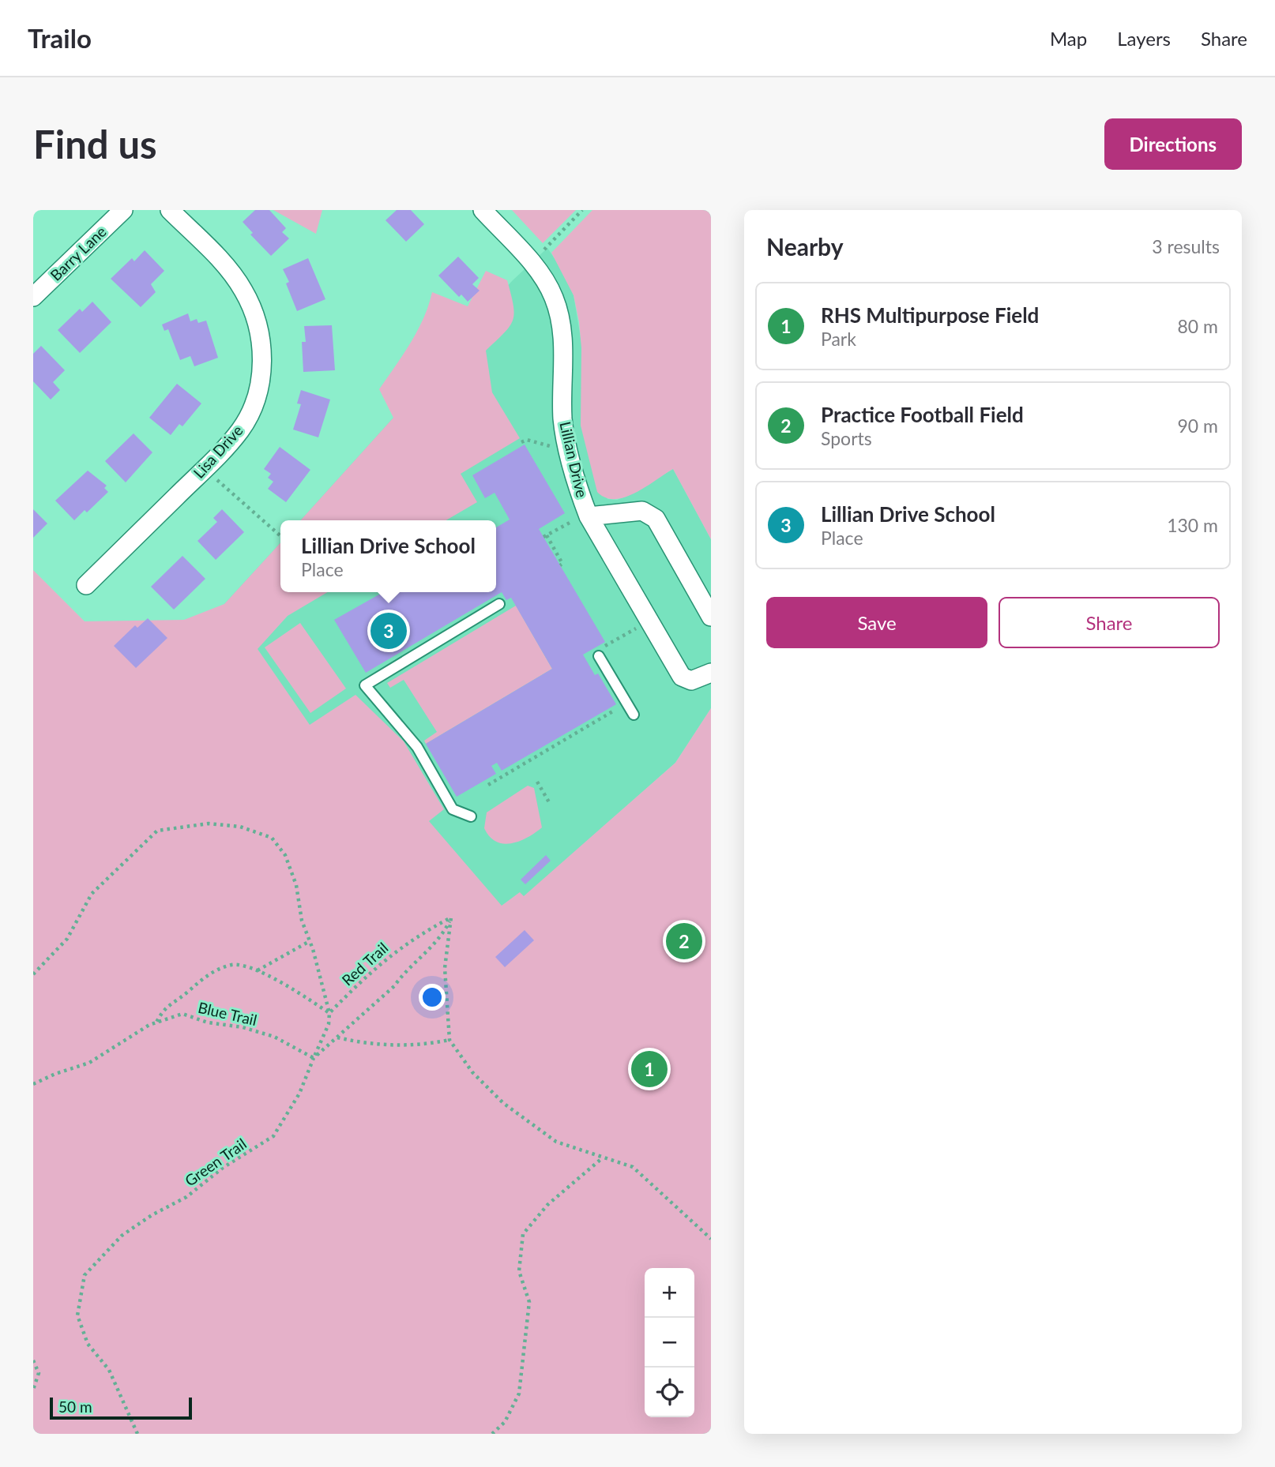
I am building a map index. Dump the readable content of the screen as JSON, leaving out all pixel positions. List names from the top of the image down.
{
  "streets": {
    "street": ["Barry Lane", "Lisa Drive", "Lillian Drive"],
    "path": ["Red Trail", "Blue Trail", "Green Trail"]
  },
  "crossings": [
    ["Red Trail", "Green Trail"],
    ["Blue Trail", "Green Trail"]
  ],
  "scale_bar": "50 m",
  "page": {
    "header": "Trailo",
    "nav": ["Map", "Layers", "Share"],
    "buttons": [
      "Directions",
      ["Save", "Share"]
    ],
    "title": "Find us",
    "heading": ["Nearby", "3 results"],
    "list": [
      {
        "mark": "1",
        "name": "RHS Multipurpose Field",
        "note": "Park",
        "value": "80 m"
      },
      {
        "mark": "2",
        "name": "Practice Football Field",
        "note": "Sports",
        "value": "90 m"
      },
      {
        "mark": "3",
        "name": "Lillian Drive School",
        "note": "Place",
        "value": "130 m"
      }
    ],
    "popup": ["Lillian Drive School", "Place"],
    "pins": ["3", "2", "1"],
    "map_buttons": ["+", "−"],
    "scale": "50 m"
  }
}
